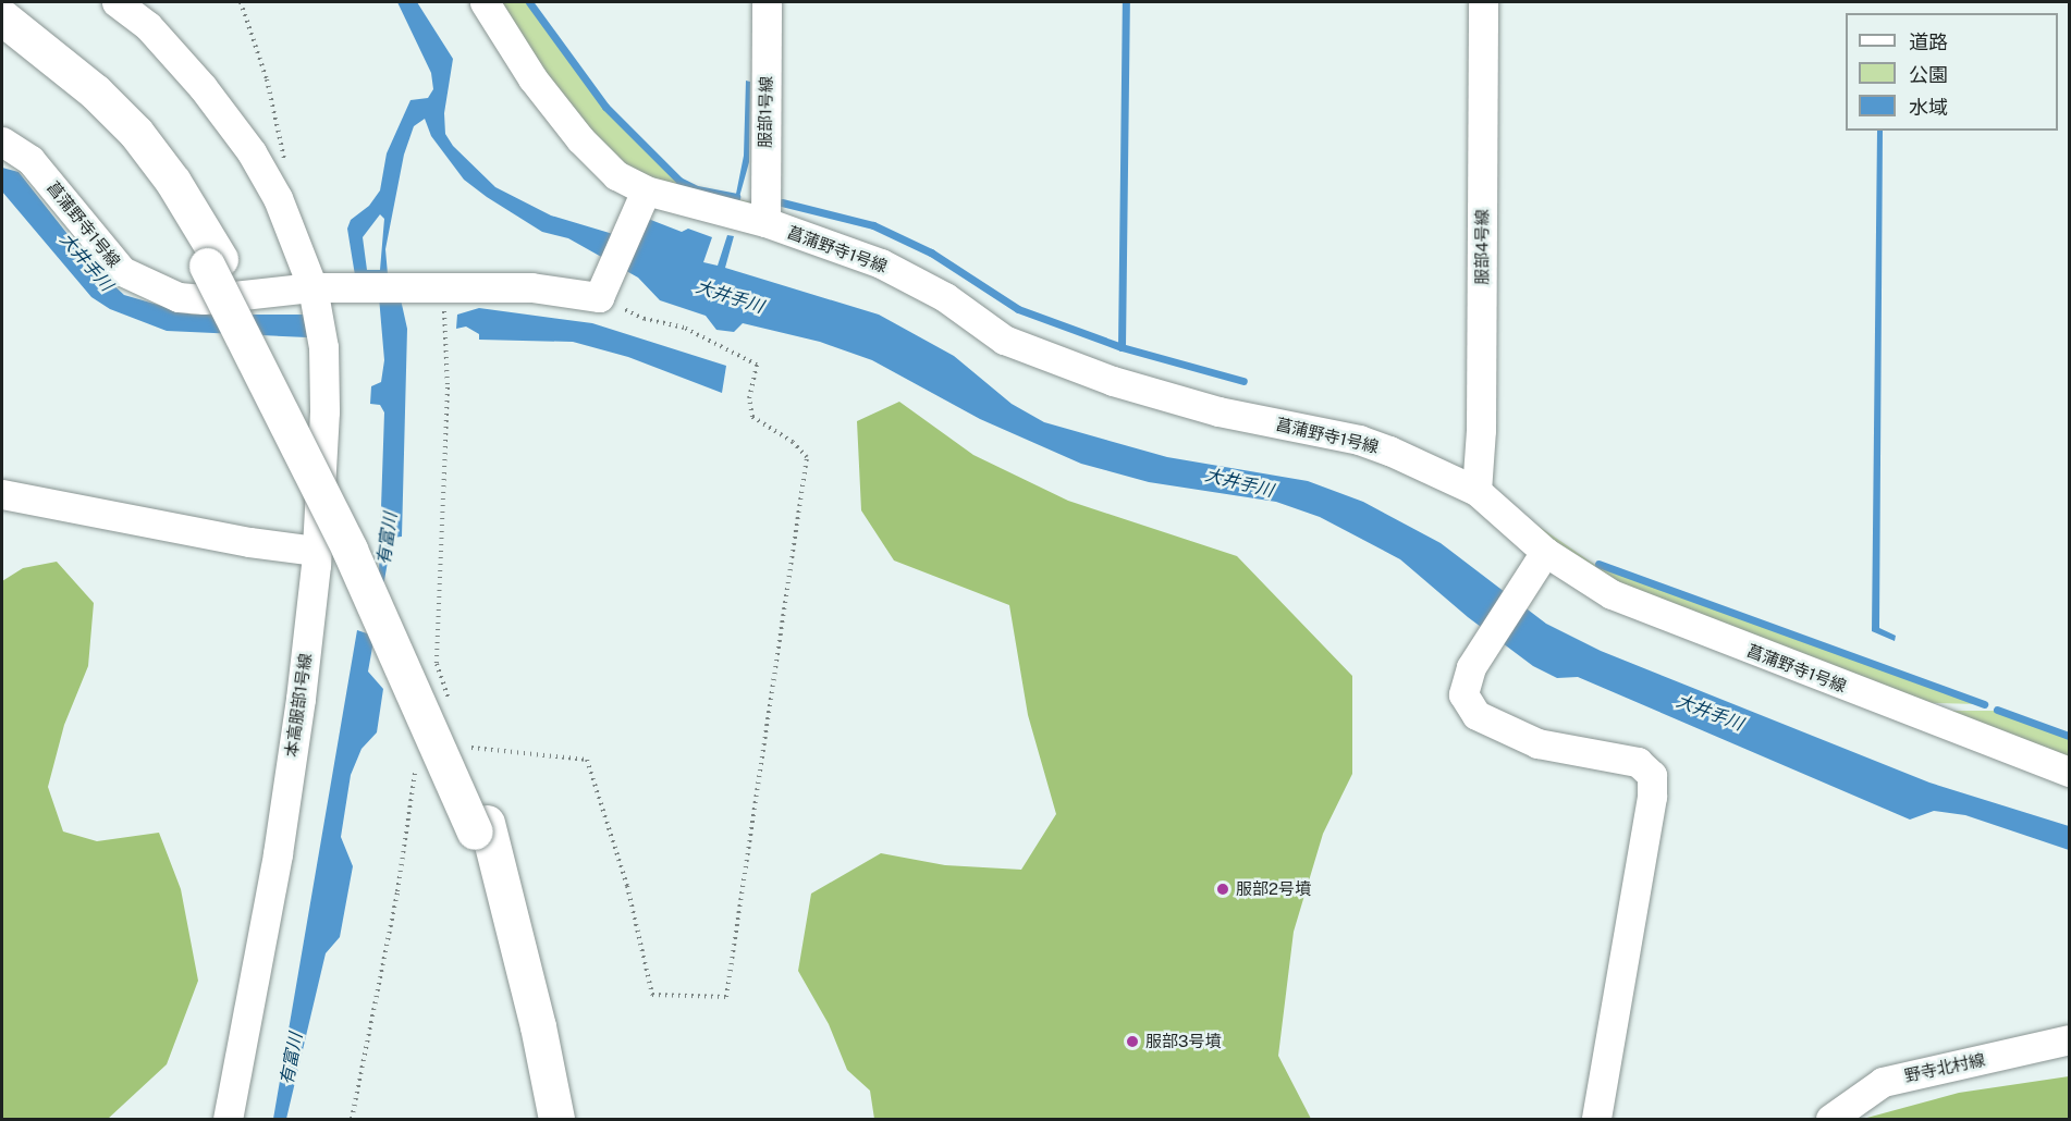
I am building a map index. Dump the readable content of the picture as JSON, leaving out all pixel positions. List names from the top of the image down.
{
  "streets": {
    "street": [
      "服部1号線",
      "菖蒲野寺1号線",
      "服部4号線",
      "本高服部1号線",
      "野寺北村線"
    ]
  },
  "crossings": [
    ["服部1号線", "菖蒲野寺1号線"],
    ["菖蒲野寺1号線", "服部4号線"],
    ["菖蒲野寺1号線", "本高服部1号線"]
  ],
  "water": ["大井手川", "有富川"],
  "places": ["服部2号墳", "服部3号墳"],
  "legend": ["道路", "公園", "水域"]
}
